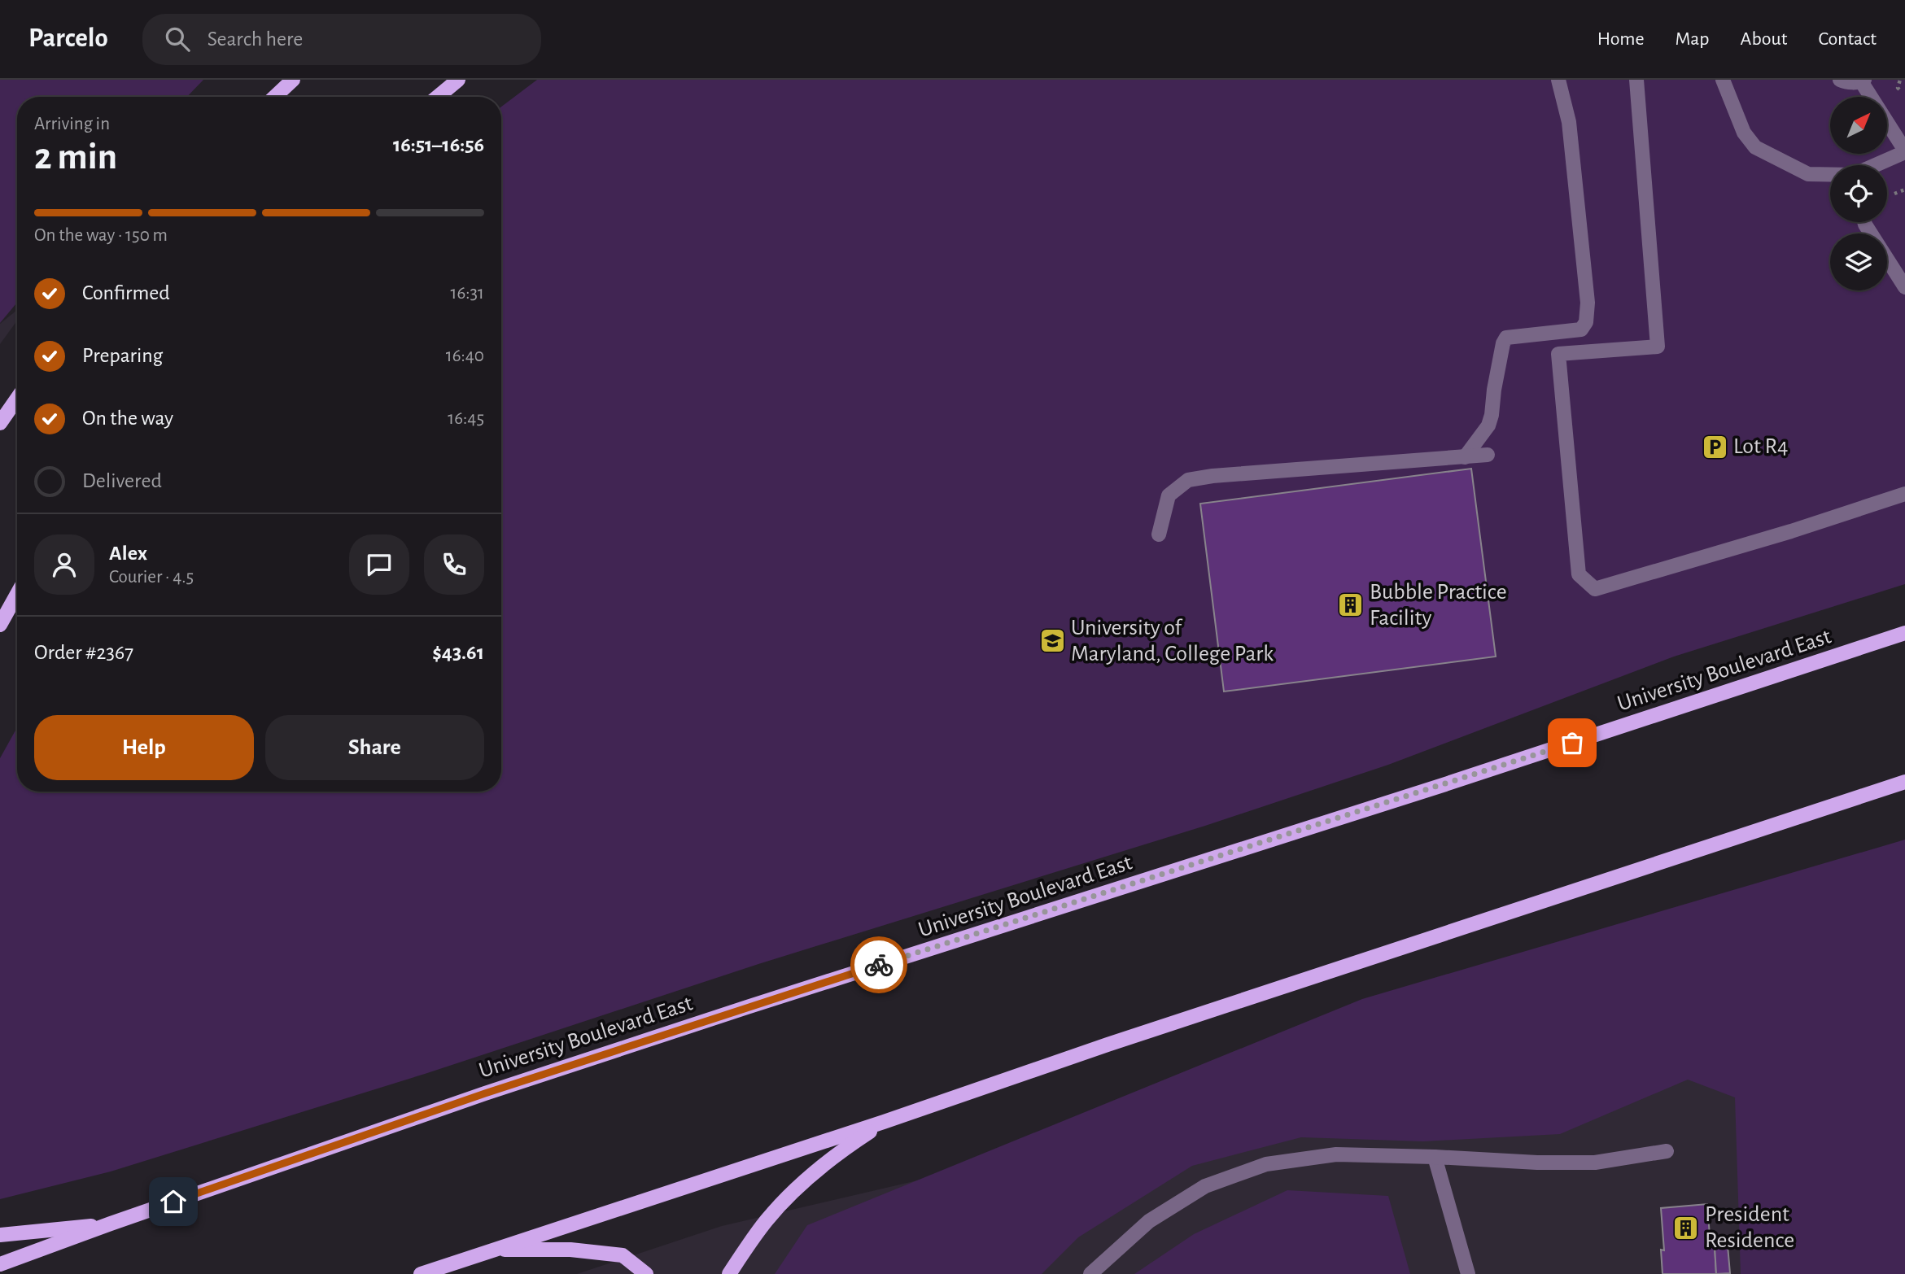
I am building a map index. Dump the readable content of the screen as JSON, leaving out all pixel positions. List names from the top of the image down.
{
  "streets": {
    "main road": ["University Boulevard East"]
  },
  "places": {
    "parking": ["Lot R4"],
    "building": ["Bubble Practice Facility", "President Residence"],
    "school or university": ["University of Maryland, College Park"]
  },
  "north": "top right",
  "page": {
    "header": "Parcelo",
    "search": "Search here",
    "nav": [
      "Home",
      "Map",
      "About",
      "Contact"
    ],
    "heading": ["2 min", "Arriving in", "16:51–16:56"],
    "panel": [
      "Alex",
      "Courier · 4.5",
      "Order #2367",
      "$43.61"
    ],
    "bar": "On the way · 150 m",
    "list": [
      ["Confirmed", "16:31"],
      ["Preparing", "16:40"],
      ["On the way", "16:45"],
      "Delivered"
    ],
    "buttons": ["Help", "Share"]
  }
}
